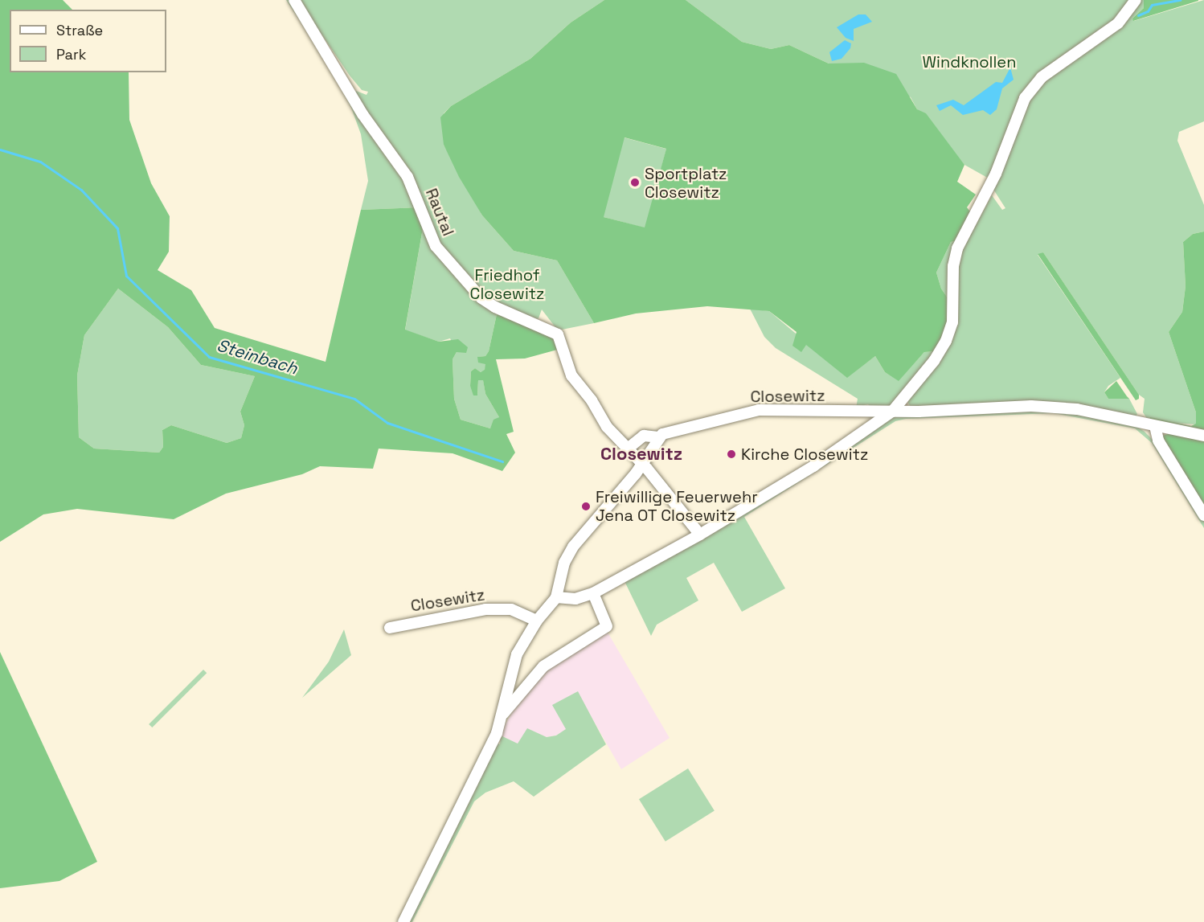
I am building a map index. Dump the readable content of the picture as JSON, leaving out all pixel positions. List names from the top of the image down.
{
  "streets": {
    "street": ["Rautal", "Closewitz"]
  },
  "crossings": [
    ["Rautal", "Closewitz"]
  ],
  "districts": ["Closewitz"],
  "water": ["Steinbach"],
  "parks": ["Windknollen", "Friedhof Closewitz"],
  "places": ["Sportplatz Closewitz", "Kirche Closewitz", "Freiwillige Feuerwehr Jena OT Closewitz"],
  "legend": ["Straße", "Park"]
}
